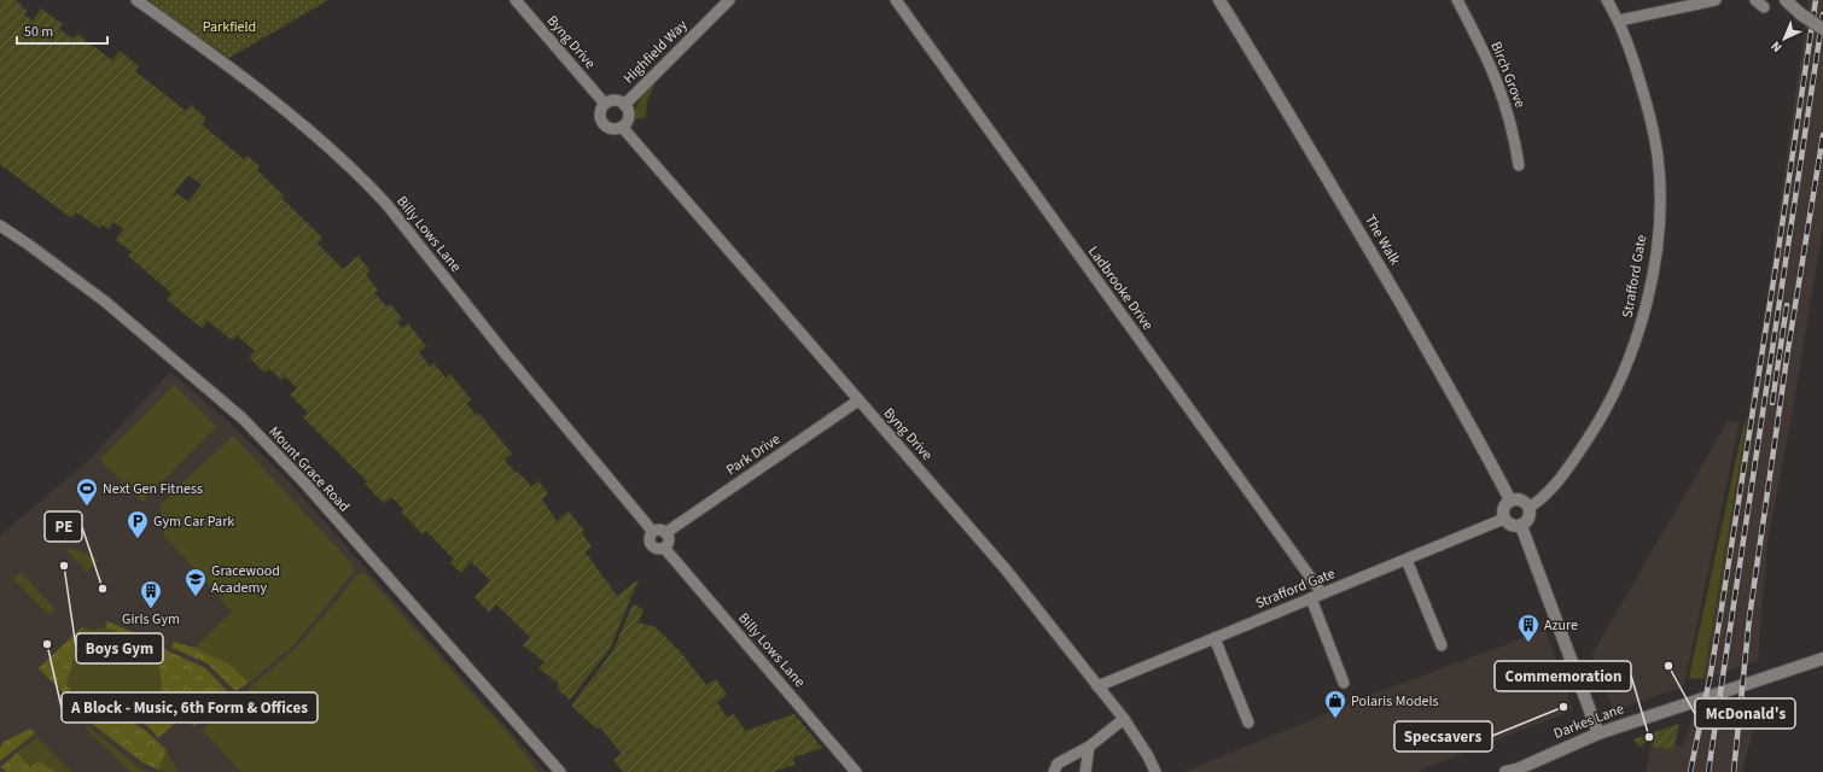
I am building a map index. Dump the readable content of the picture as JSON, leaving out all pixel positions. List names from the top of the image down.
{
  "streets": {
    "street": [
      "Byng Drive",
      "Highfield Way",
      "Birch Grove",
      "Billy Lows Lane",
      "The Walk",
      "Strafford Gate",
      "Ladbrooke Drive",
      "Park Drive",
      "Mount Grace Road",
      "Darkes Lane"
    ]
  },
  "crossings": [
    ["Byng Drive", "Highfield Way"],
    ["Byng Drive", "Strafford Gate"],
    ["Byng Drive", "Park Drive"],
    ["Billy Lows Lane", "Park Drive"],
    ["The Walk", "Strafford Gate"],
    ["Strafford Gate", "Ladbrooke Drive"]
  ],
  "parks": ["Parkfield"],
  "places": {
    "sports": ["Next Gen Fitness"],
    "parking": ["Gym Car Park"],
    "other": [
      "Boys Gym",
      "PE",
      "A Block - Music, 6th Form & Offices",
      "McDonald's",
      "Specsavers",
      "Commemoration"
    ],
    "school or university": ["Gracewood Academy"],
    "building": ["Girls Gym", "Azure"],
    "shop": ["Polaris Models"]
  },
  "scale_bar": "50 m",
  "north": "bottom left"
}
